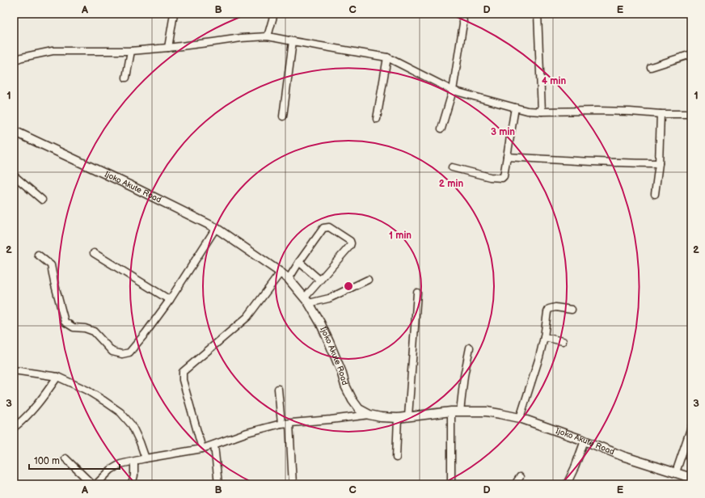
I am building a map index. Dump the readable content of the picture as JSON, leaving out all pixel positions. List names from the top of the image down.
{
  "streets": {
    "main road": ["Ijoko Akute Road"]
  },
  "scale_bar": "100 m",
  "grid": {
    "columns": [
      "A",
      "B",
      "C",
      "D",
      "E"
    ],
    "rows": ["1", "2", "3"]
  },
  "rings": [
    "4 min",
    "3 min",
    "2 min",
    "1 min"
  ]
}
